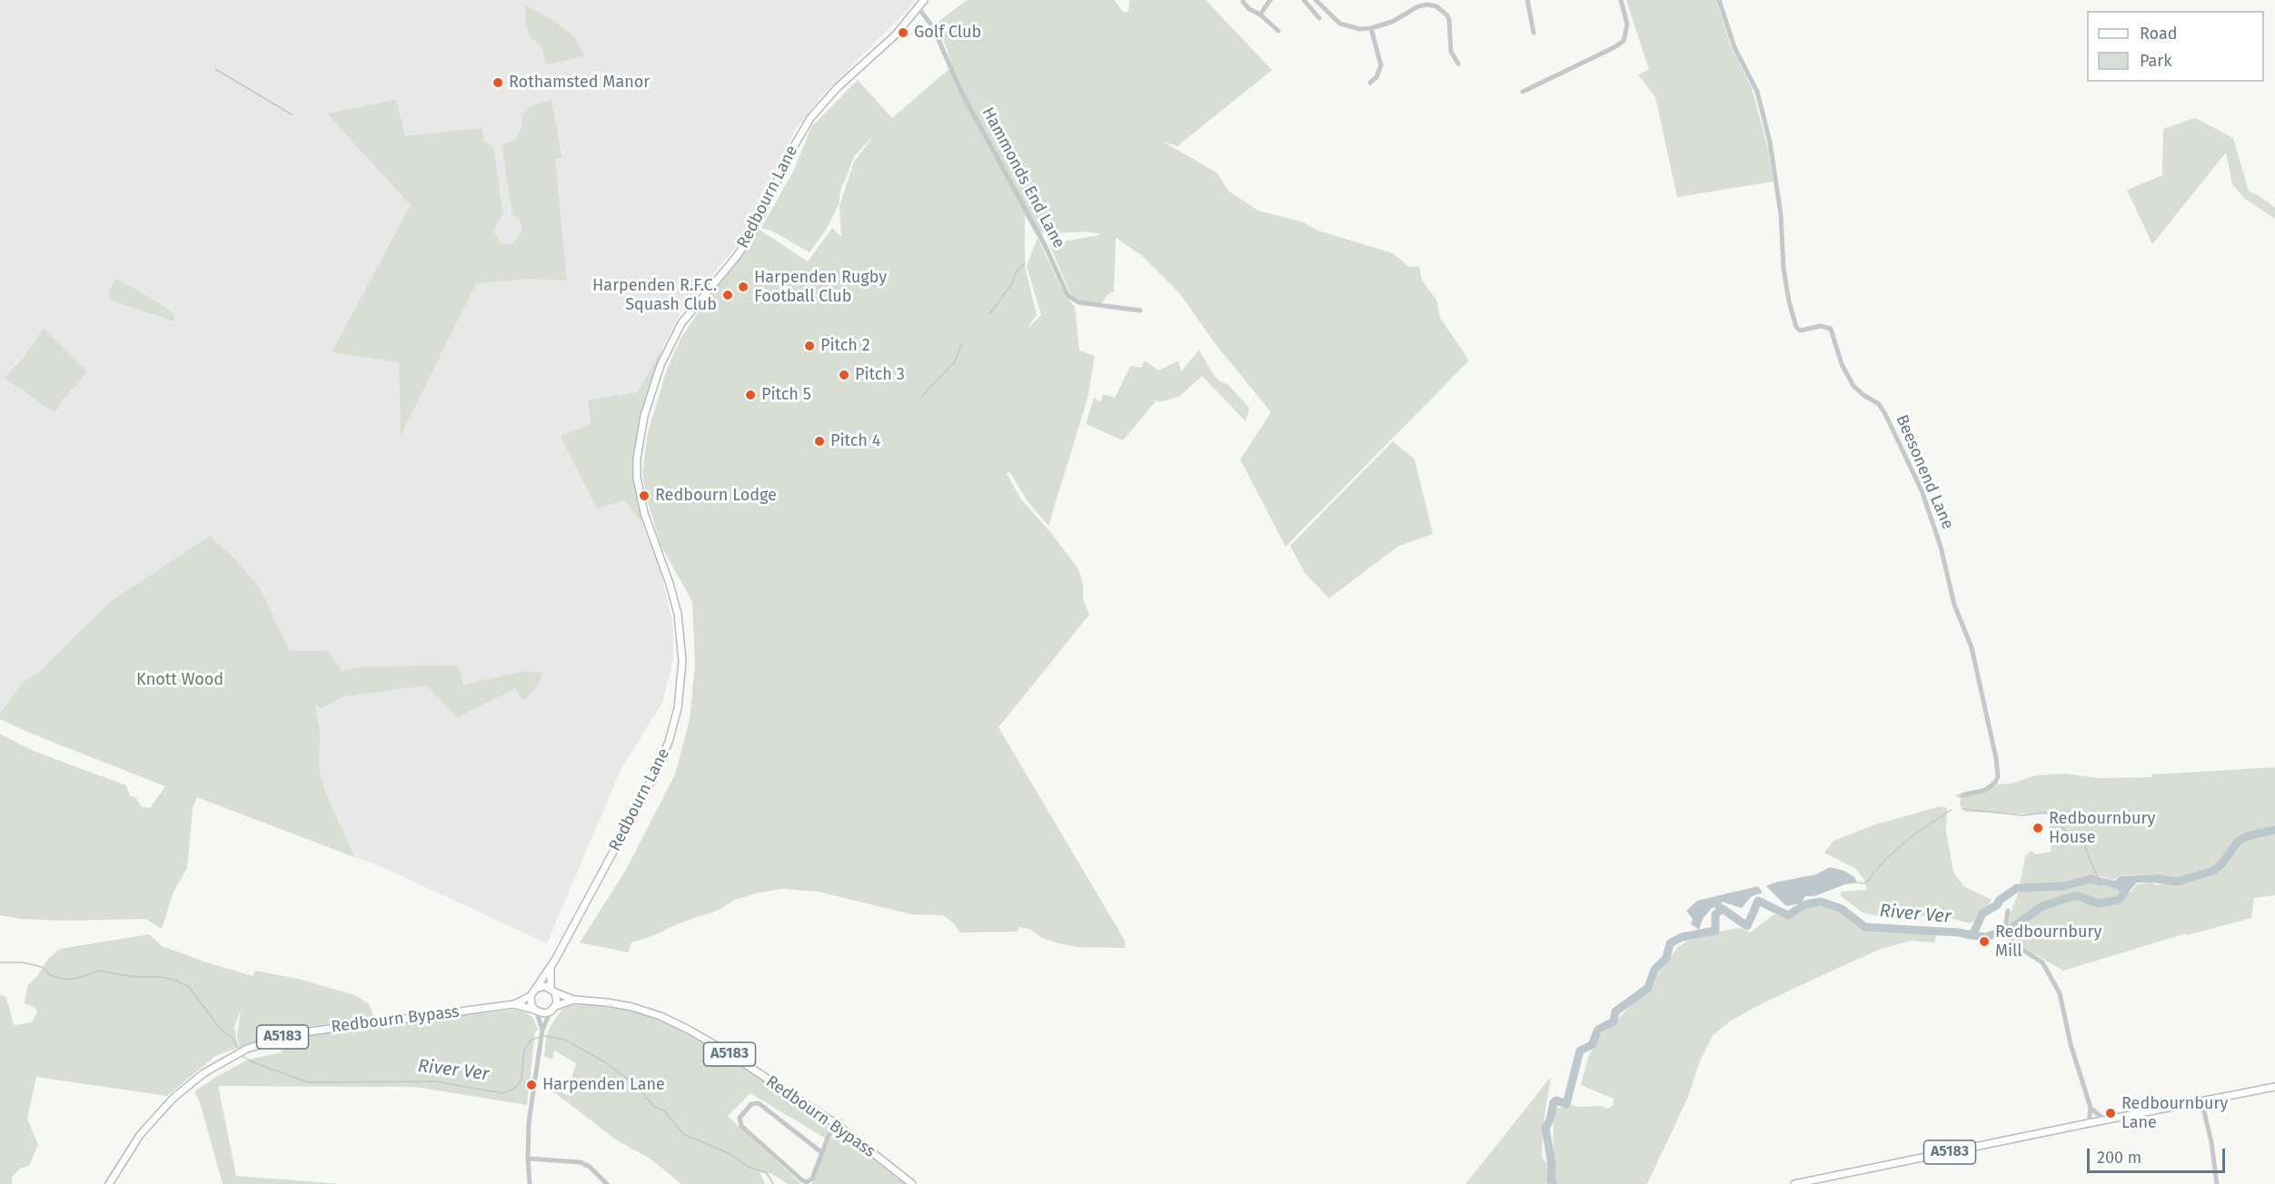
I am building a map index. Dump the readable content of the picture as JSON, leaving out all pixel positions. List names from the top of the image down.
{
  "streets": {
    "main road": ["Redbourn Lane", "Redbourn Bypass", "A5183"],
    "street": ["Hammonds End Lane", "Beesonend Lane"]
  },
  "crossings": [
    ["Hammonds End Lane", "Redbourn Lane"],
    ["Redbourn Lane", "Redbourn Bypass"]
  ],
  "water": ["River Ver"],
  "parks": ["Knott Wood"],
  "places": [
    "Golf Club",
    "Rothamsted Manor",
    "Harpenden Rugby Football Club",
    "Harpenden R.F.C. Squash Club",
    "Pitch 2",
    "Pitch 3",
    "Pitch 5",
    "Pitch 4",
    "Redbourn Lodge",
    "Redbournbury House",
    "Redbournbury Mill",
    "Harpenden Lane",
    "Redbournbury Lane"
  ],
  "legend": ["Road", "Park"],
  "scale_bar": "200 m"
}
